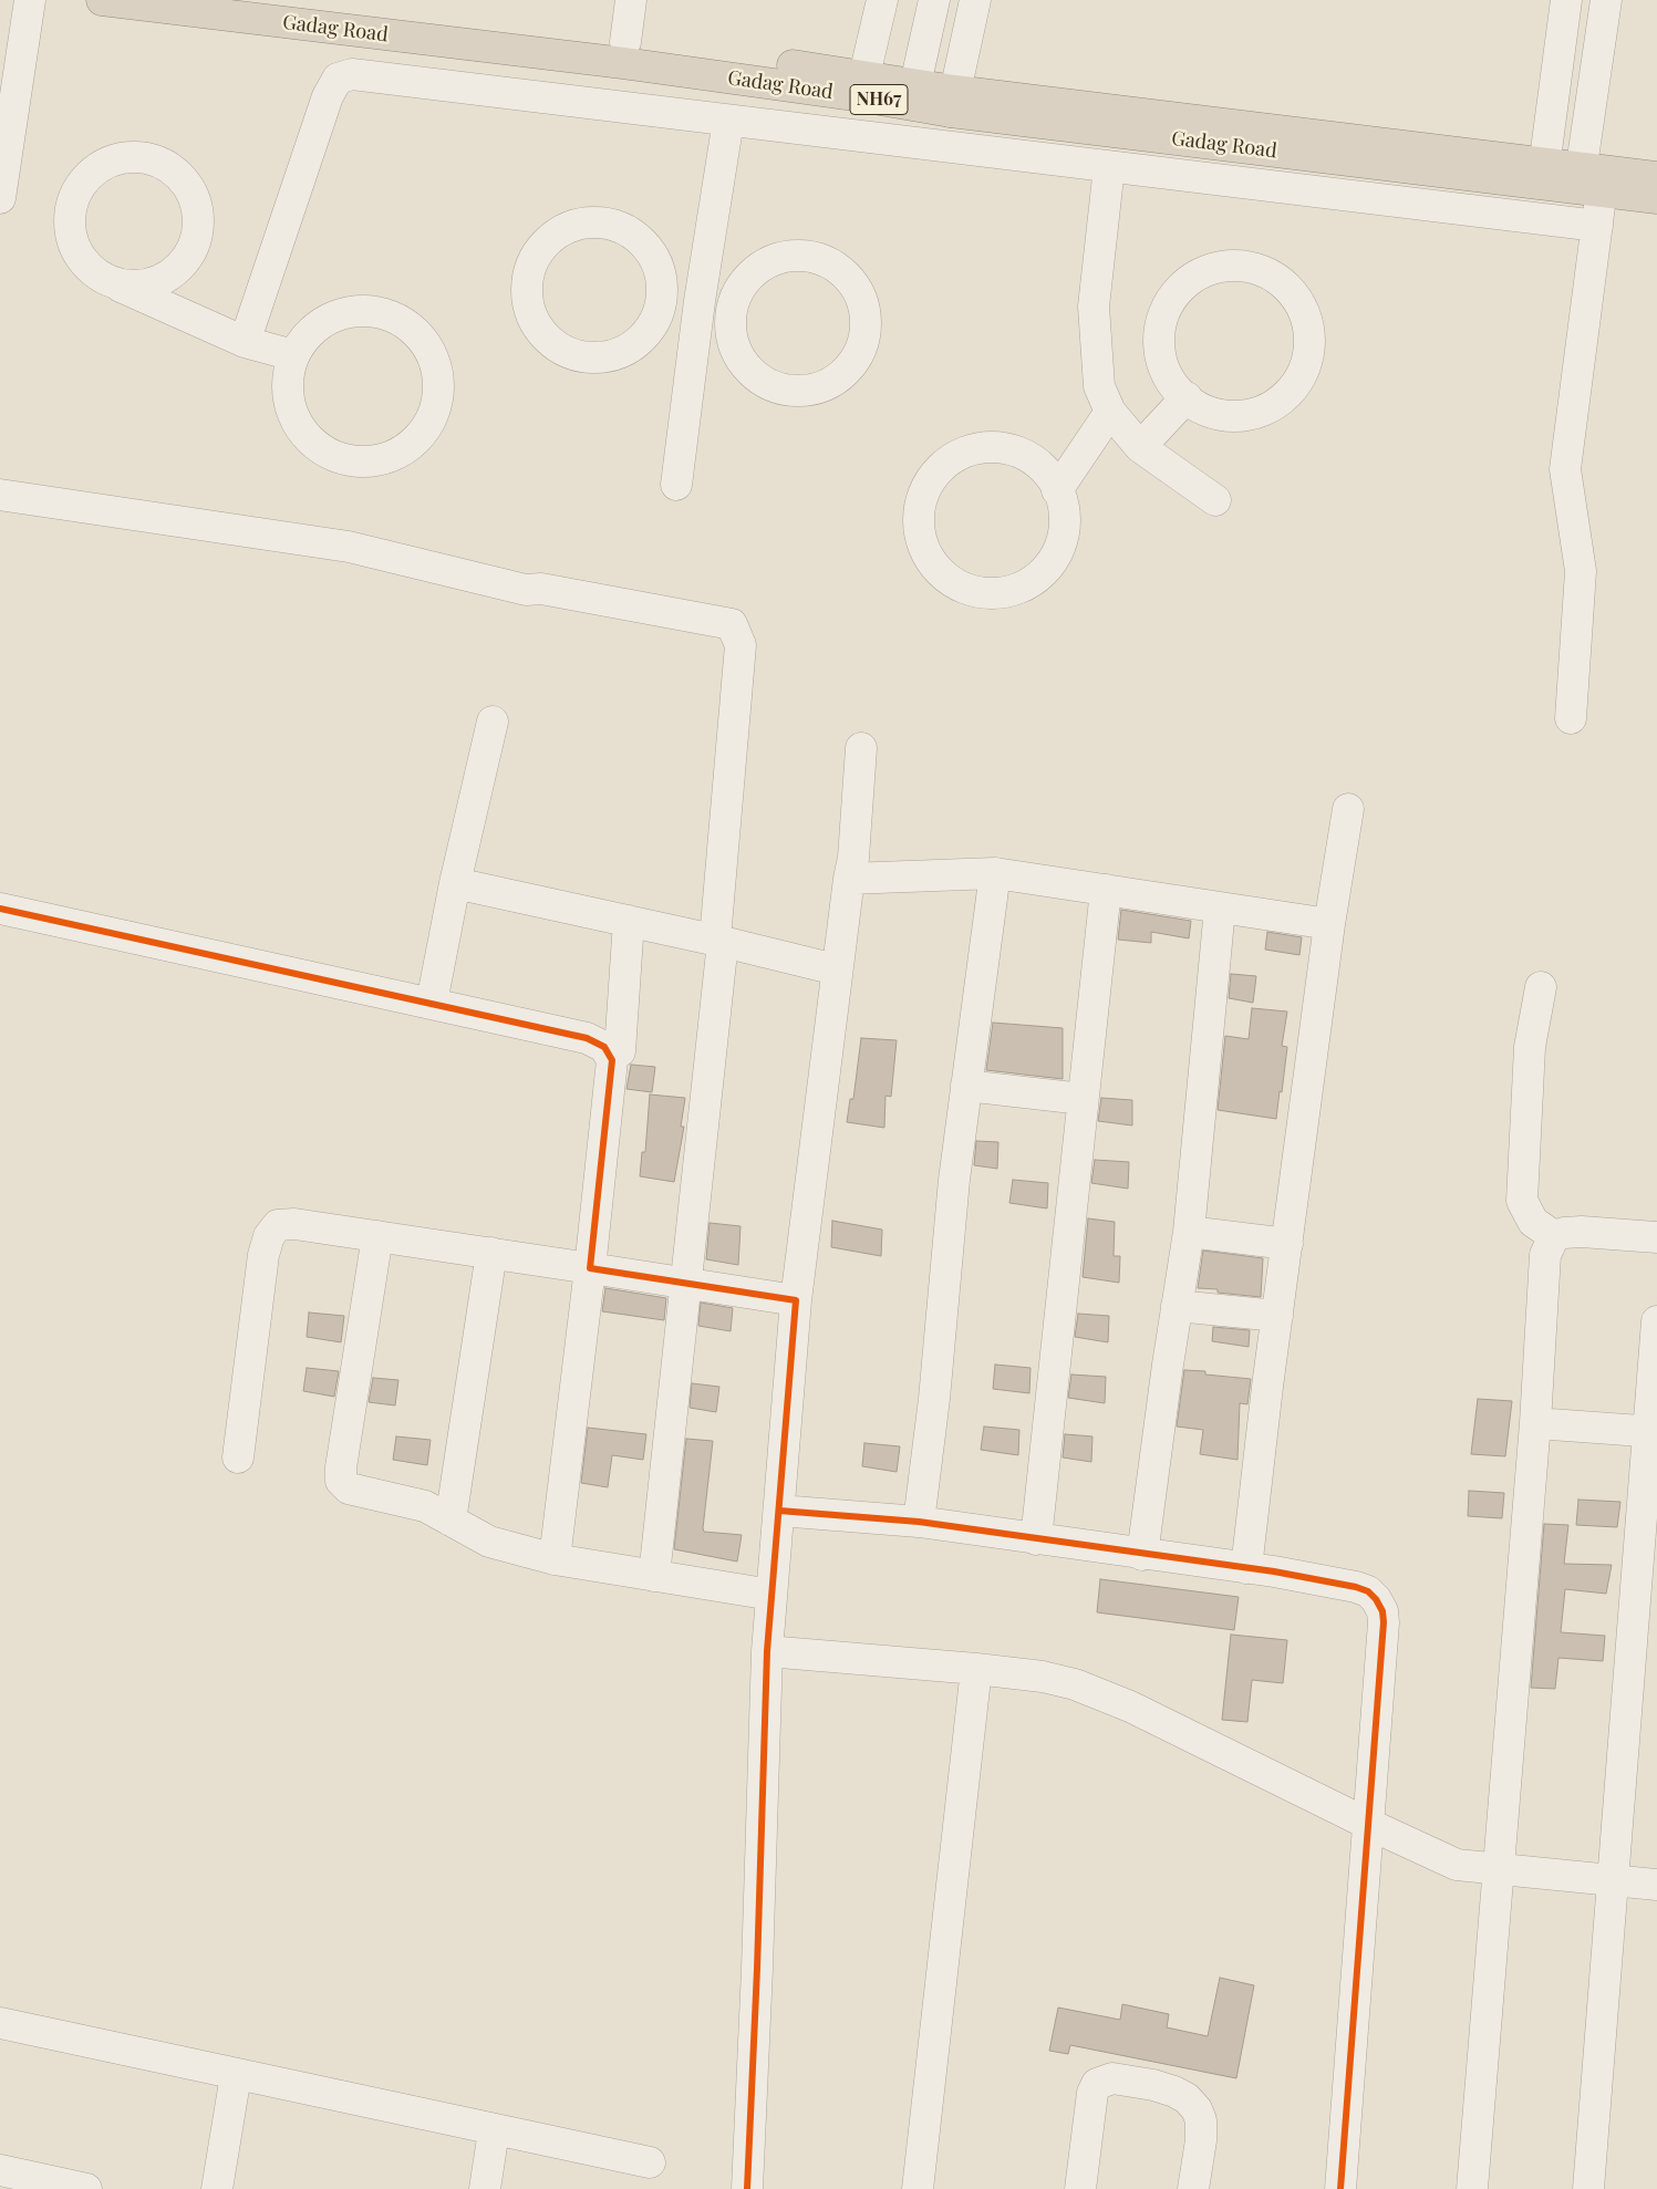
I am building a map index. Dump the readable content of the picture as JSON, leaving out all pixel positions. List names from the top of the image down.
{
  "streets": {
    "highway": ["Gadag Road", "NH67"]
  }
}
